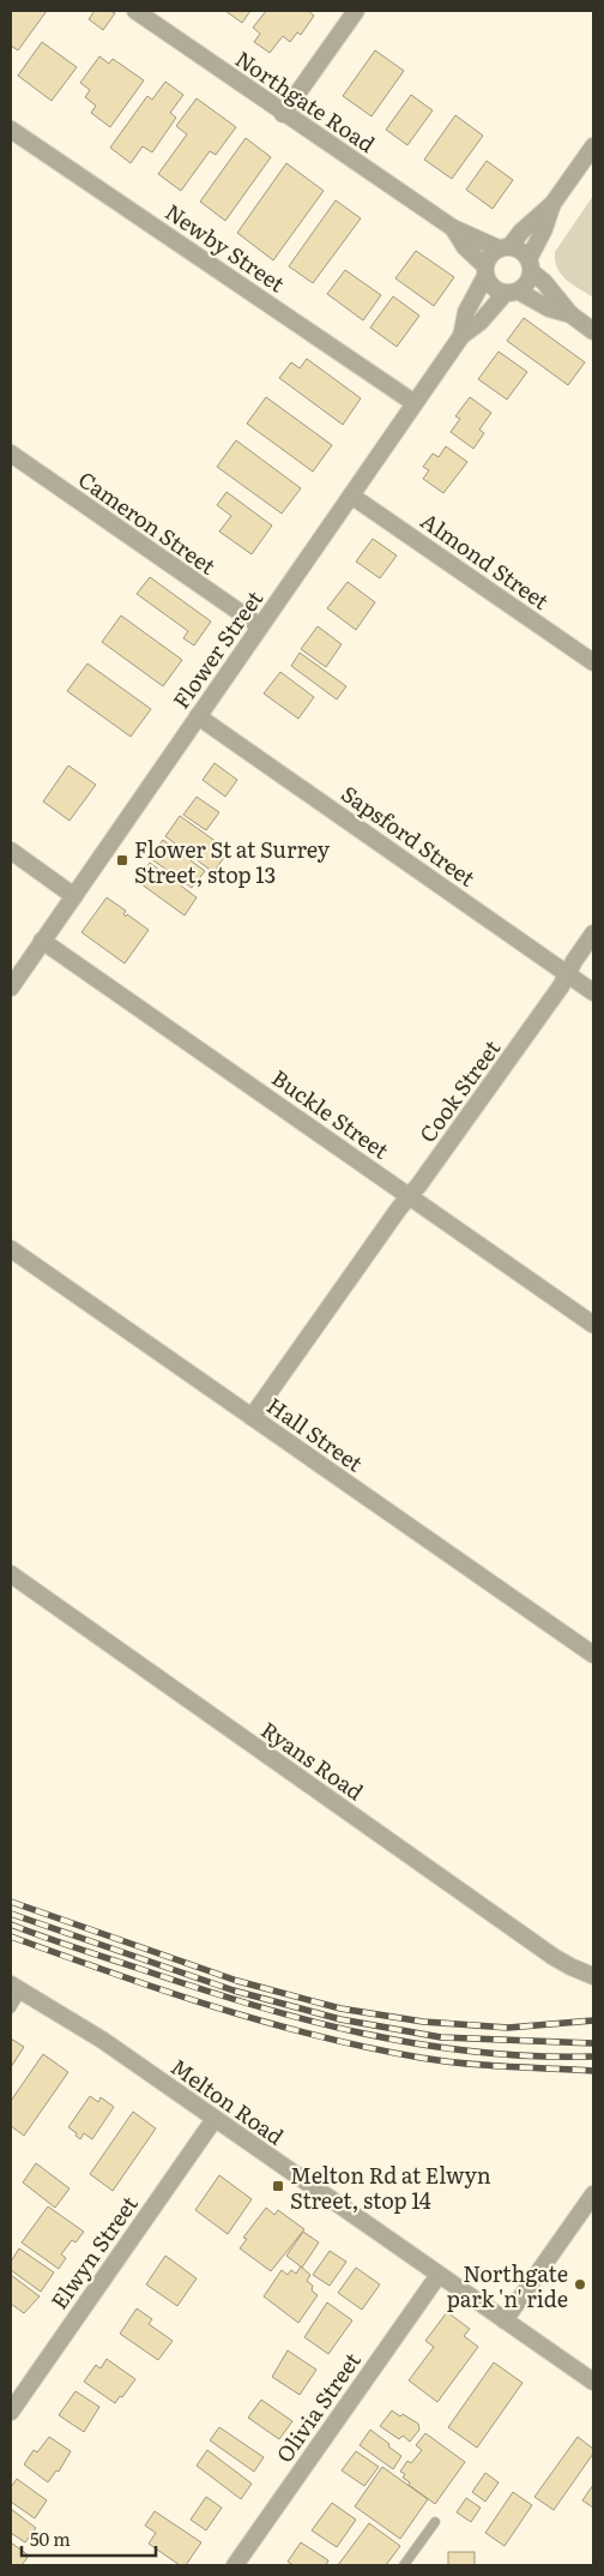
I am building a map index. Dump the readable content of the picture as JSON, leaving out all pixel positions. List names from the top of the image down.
{
  "streets": {
    "street": [
      "Northgate Road",
      "Newby Street",
      "Cameron Street",
      "Almond Street",
      "Flower Street",
      "Sapsford Street",
      "Cook Street",
      "Buckle Street",
      "Hall Street",
      "Ryans Road",
      "Melton Road",
      "Elwyn Street",
      "Olivia Street"
    ]
  },
  "crossings": [
    ["Northgate Road", "Flower Street"],
    ["Newby Street", "Flower Street"],
    ["Cameron Street", "Flower Street"],
    ["Almond Street", "Flower Street"],
    ["Flower Street", "Sapsford Street"],
    ["Flower Street", "Buckle Street"],
    ["Sapsford Street", "Cook Street"],
    ["Cook Street", "Buckle Street"],
    ["Cook Street", "Hall Street"],
    ["Melton Road", "Elwyn Street"],
    ["Melton Road", "Olivia Street"]
  ],
  "places": {
    "transit": ["Flower St at Surrey Street, stop 13", "Melton Rd at Elwyn Street, stop 14"],
    "other": ["Northgate park 'n' ride"]
  },
  "scale_bar": "50 m"
}
